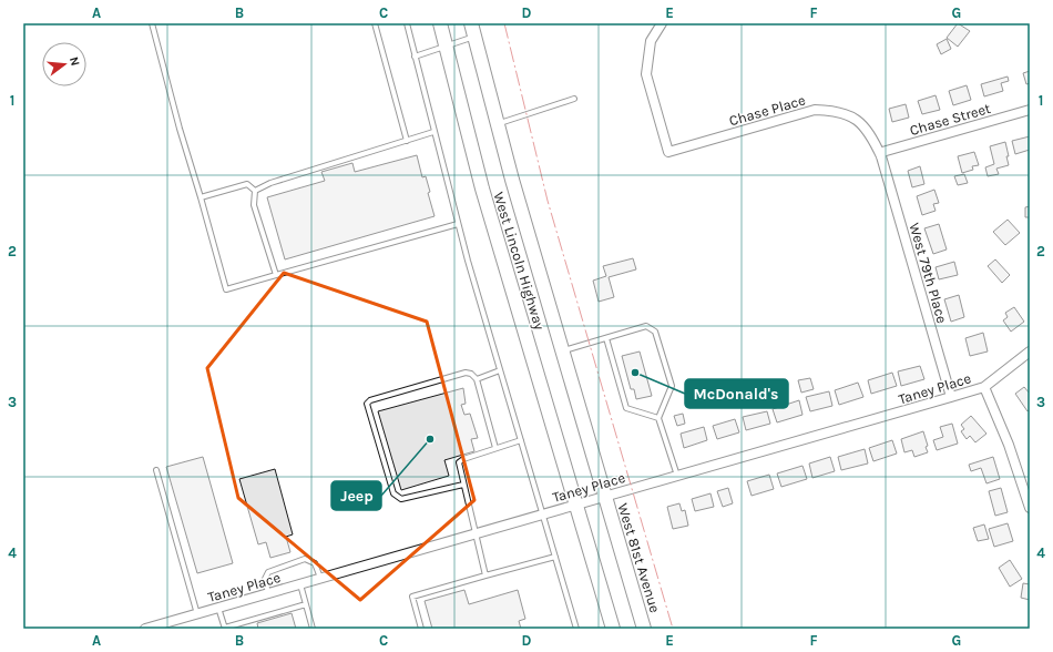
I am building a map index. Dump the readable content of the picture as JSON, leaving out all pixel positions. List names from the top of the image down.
{
  "streets": {
    "main road": ["West Lincoln Highway", "West 81st Avenue"],
    "street": [
      "Chase Place",
      "Chase Street",
      "West 79th Place",
      "Taney Place"
    ]
  },
  "crossings": [
    ["Chase Place", "Chase Street"],
    ["Chase Place", "West 79th Place"],
    ["Chase Street", "West 79th Place"],
    ["West Lincoln Highway", "Taney Place"],
    ["West Lincoln Highway", "West 81st Avenue"],
    ["West 79th Place", "Taney Place"],
    ["Taney Place", "West 81st Avenue"]
  ],
  "places": ["McDonald's", "Jeep"],
  "north": "right",
  "grid": {
    "columns": [
      "A",
      "B",
      "C",
      "D",
      "E",
      "F",
      "G"
    ],
    "rows": [
      "1",
      "2",
      "3",
      "4"
    ]
  }
}
